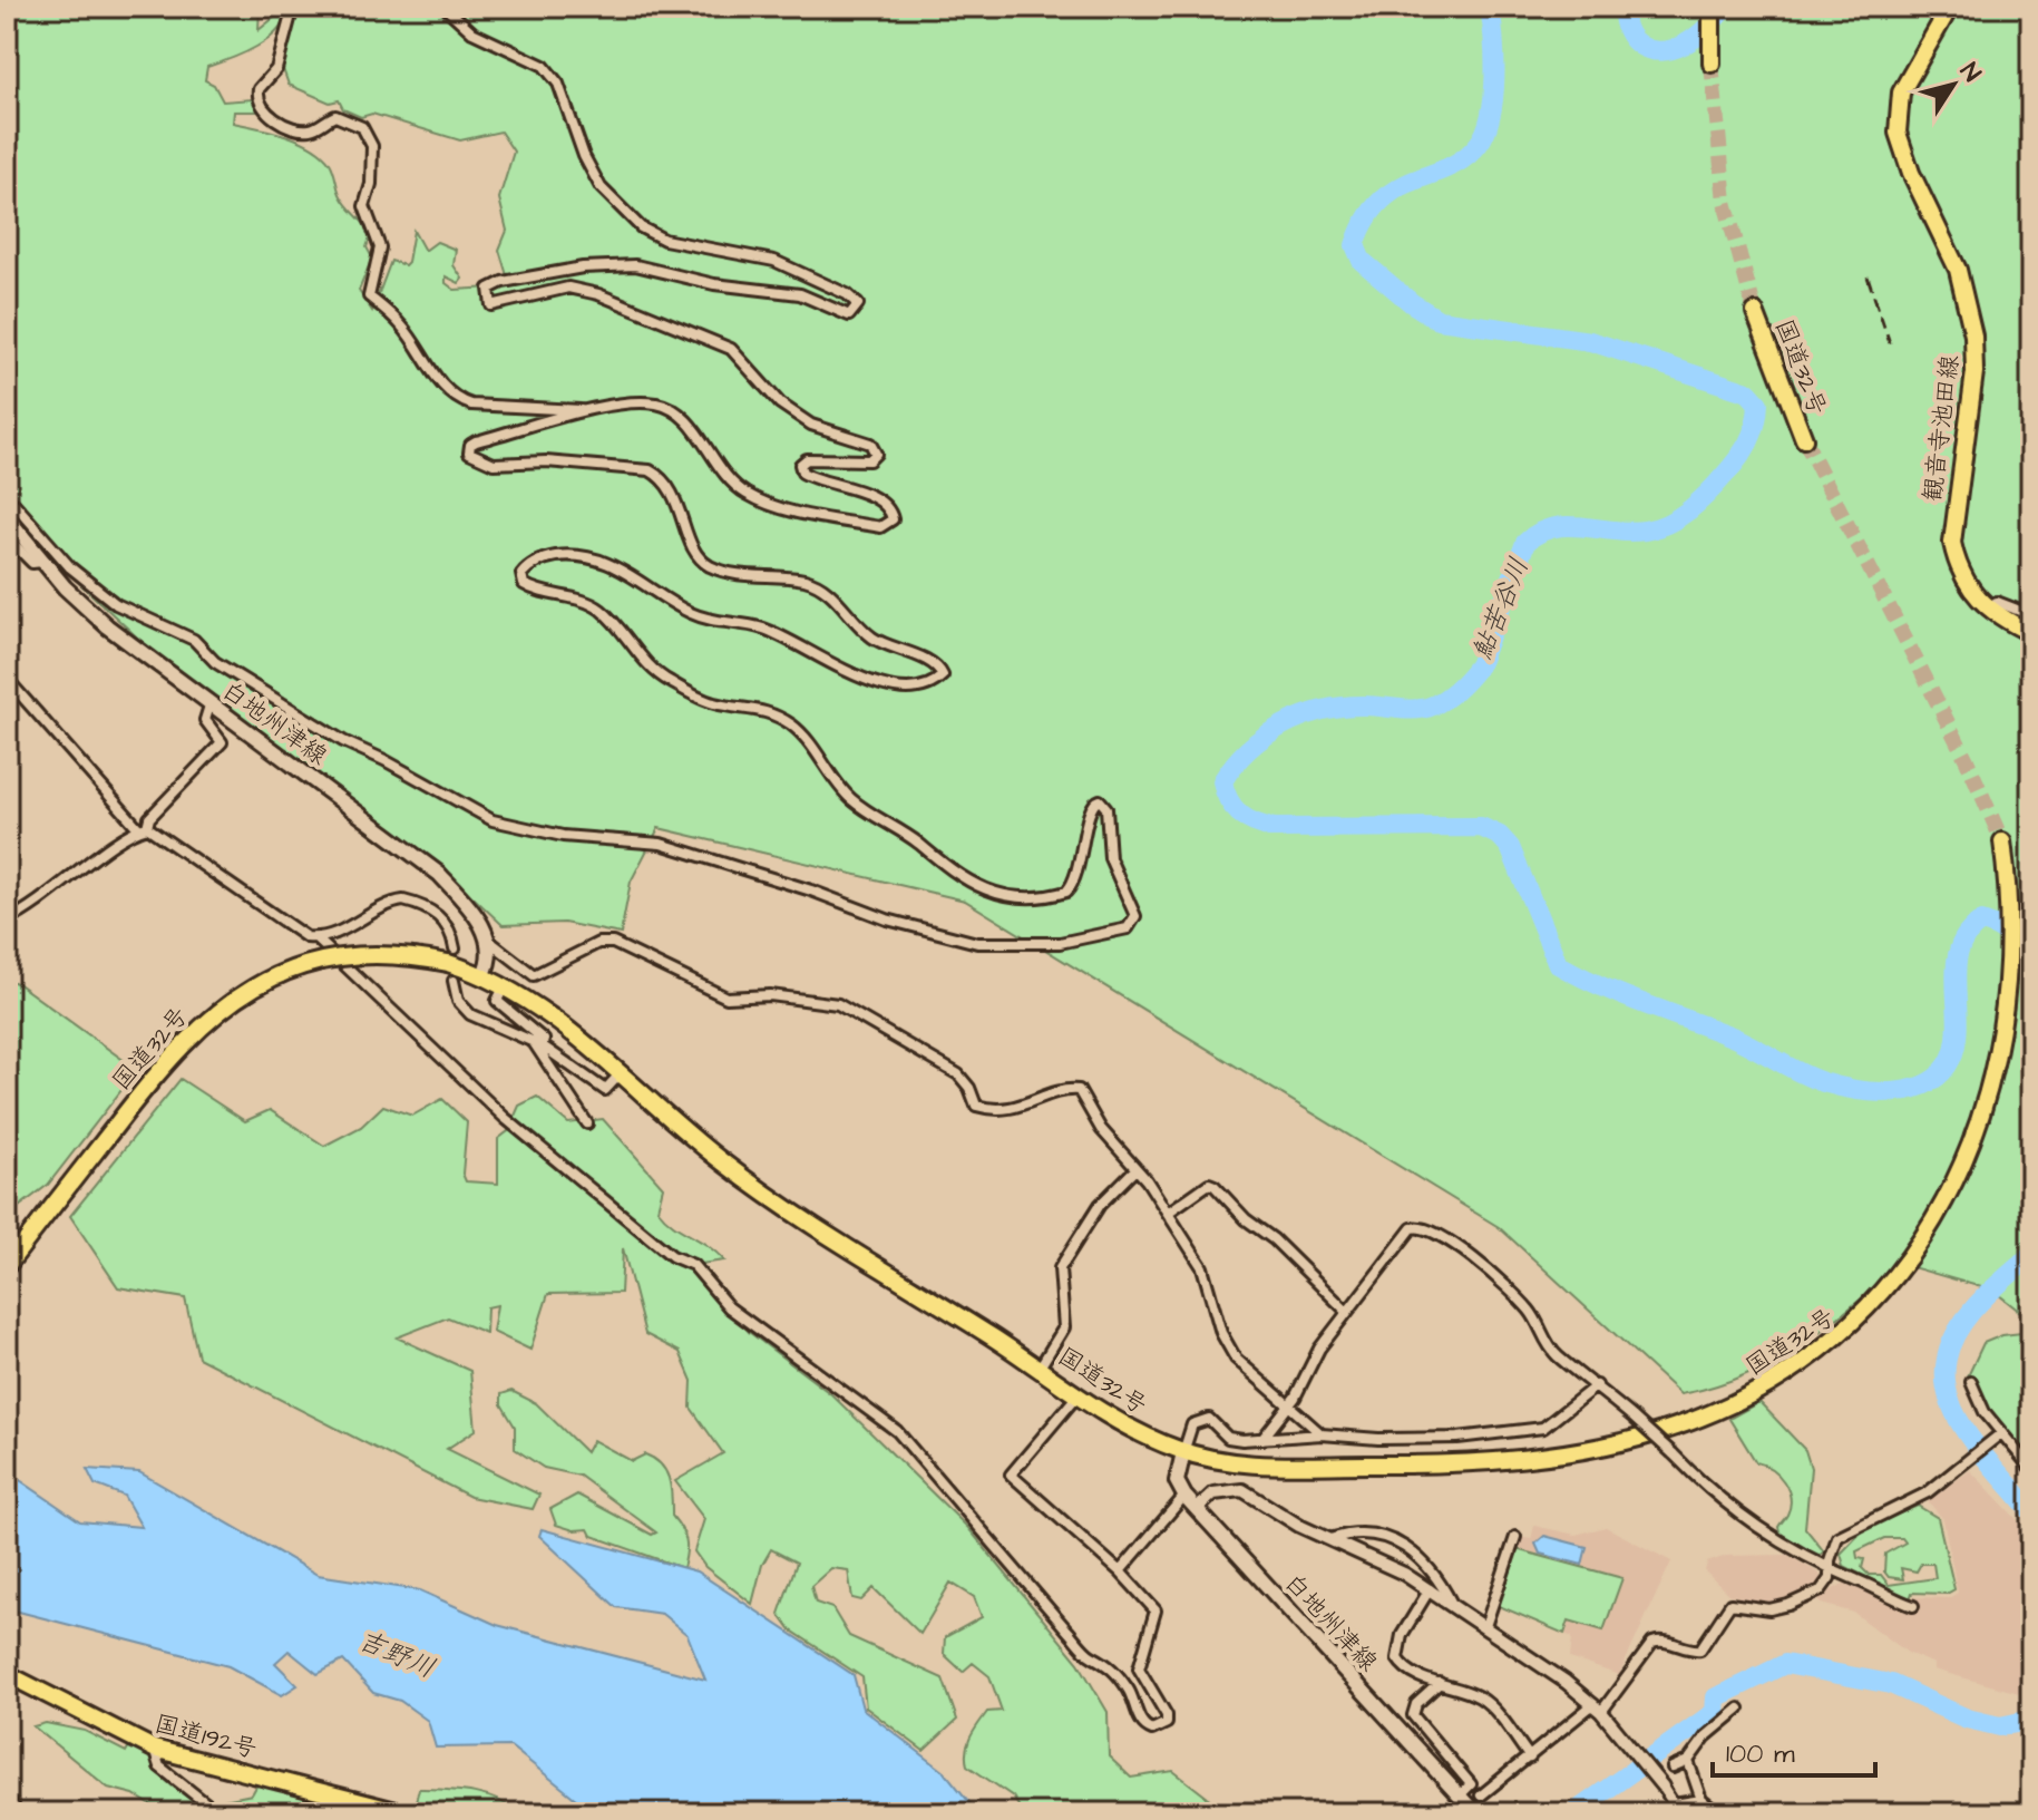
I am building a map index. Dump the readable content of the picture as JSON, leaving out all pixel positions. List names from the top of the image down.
{
  "streets": {
    "main road": [
      "国道32号",
      "観音寺池田線",
      "白地州津線",
      "国道192号"
    ]
  },
  "water": ["鮎苦谷川", "吉野川"],
  "scale_bar": "100 m",
  "north": "top right"
}
